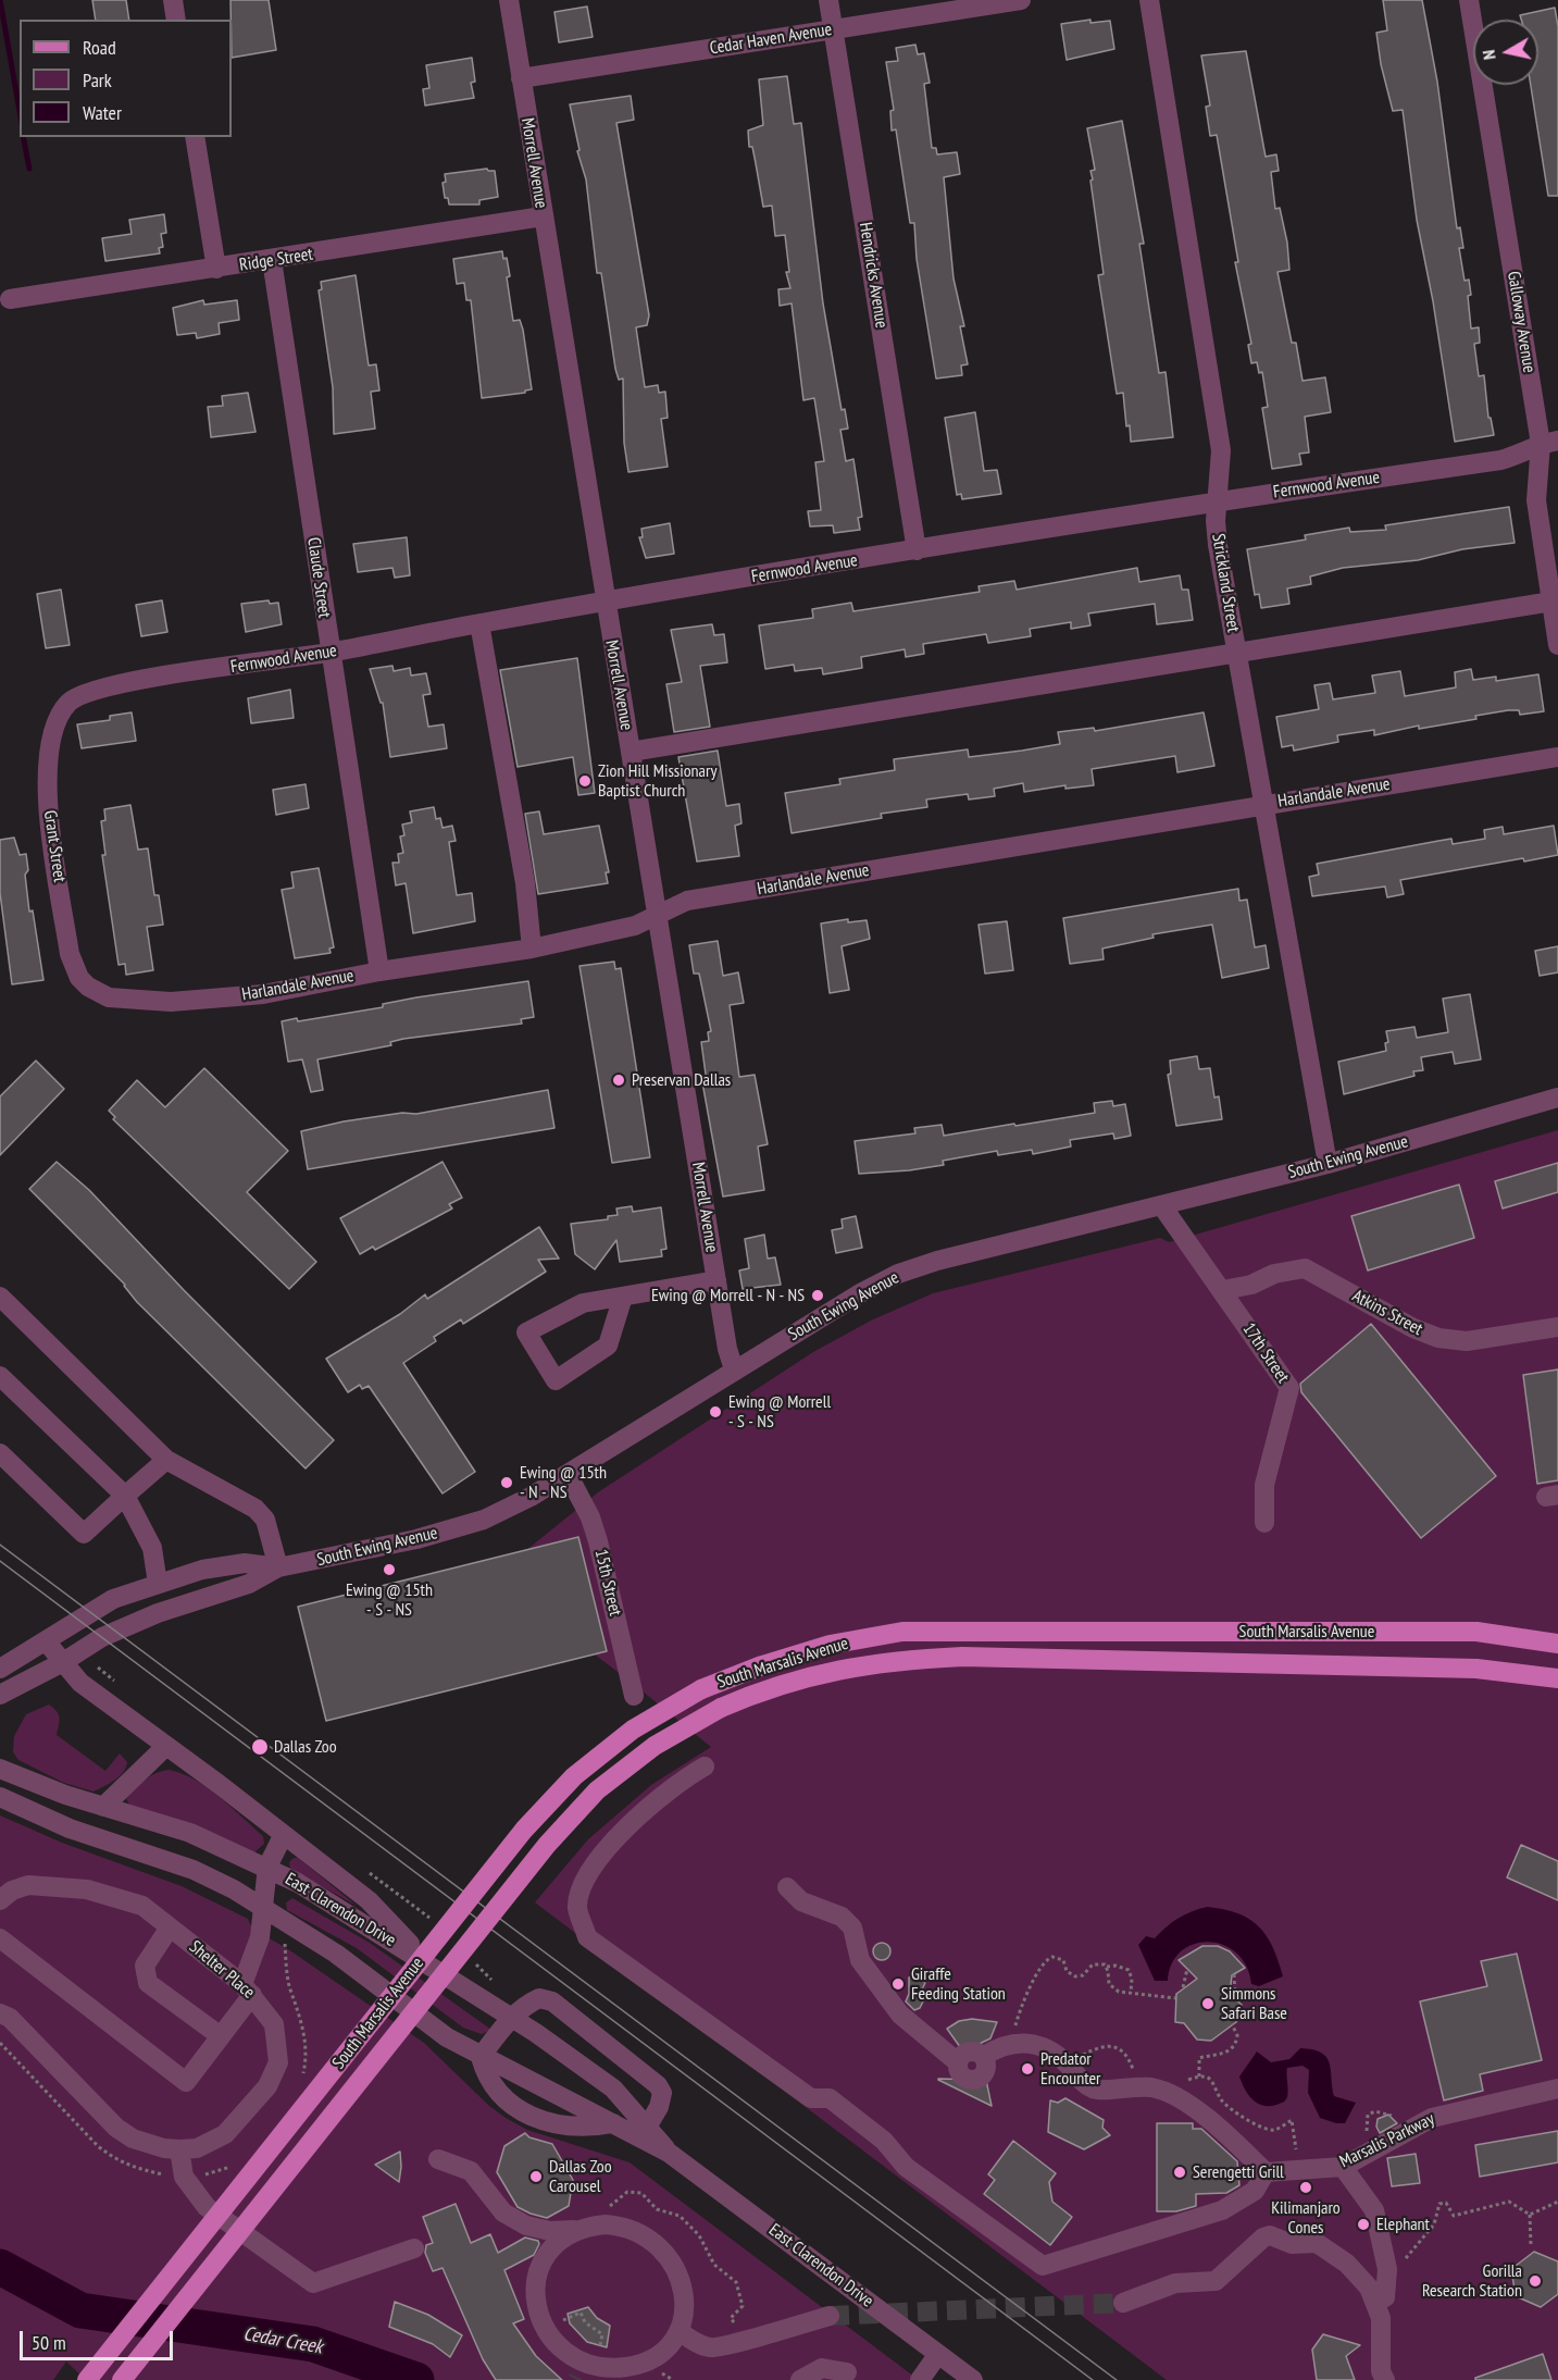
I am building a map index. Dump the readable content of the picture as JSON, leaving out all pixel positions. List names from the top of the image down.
{
  "streets": {
    "main road": ["South Marsalis Avenue"],
    "street": [
      "Cedar Haven Avenue",
      "Morrell Avenue",
      "Ridge Street",
      "Hendricks Avenue",
      "Galloway Avenue",
      "Fernwood Avenue",
      "Claude Street",
      "Strickland Street",
      "Harlandale Avenue",
      "Grant Street",
      "South Ewing Avenue",
      "Atkins Street",
      "17th Street",
      "15th Street",
      "East Clarendon Drive",
      "Shelter Place",
      "Marsalis Parkway"
    ]
  },
  "crossings": [
    ["Cedar Haven Avenue", "Morrell Avenue"],
    ["Cedar Haven Avenue", "Hendricks Avenue"],
    ["Morrell Avenue", "Ridge Street"],
    ["Morrell Avenue", "Fernwood Avenue"],
    ["Morrell Avenue", "Harlandale Avenue"],
    ["Morrell Avenue", "South Ewing Avenue"],
    ["Ridge Street", "Claude Street"],
    ["Hendricks Avenue", "Fernwood Avenue"],
    ["Galloway Avenue", "Fernwood Avenue"],
    ["Fernwood Avenue", "Claude Street"],
    ["Fernwood Avenue", "Strickland Street"],
    ["Fernwood Avenue", "Grant Street"],
    ["Claude Street", "Harlandale Avenue"],
    ["Strickland Street", "Harlandale Avenue"],
    ["Strickland Street", "South Ewing Avenue"],
    ["Harlandale Avenue", "Grant Street"],
    ["South Ewing Avenue", "17th Street"],
    ["South Ewing Avenue", "15th Street"],
    ["Atkins Street", "17th Street"]
  ],
  "water": ["Cedar Creek"],
  "places": [
    "Zion Hill Missionary Baptist Church",
    "Preservan Dallas",
    "Ewing @ Morrell - N - NS",
    "Ewing @ Morrell - S - NS",
    "Ewing @ 15th - N - NS",
    "Ewing @ 15th - S - NS",
    "Dallas Zoo",
    "Giraffe Feeding Station",
    "Simmons Safari Base",
    "Predator Encounter",
    "Serengetti Grill",
    "Dallas Zoo Carousel",
    "Kilimanjaro Cones",
    "Elephant",
    "Gorilla Research Station"
  ],
  "legend": ["Road", "Park", "Water"],
  "scale_bar": "50 m",
  "north": "left"
}
